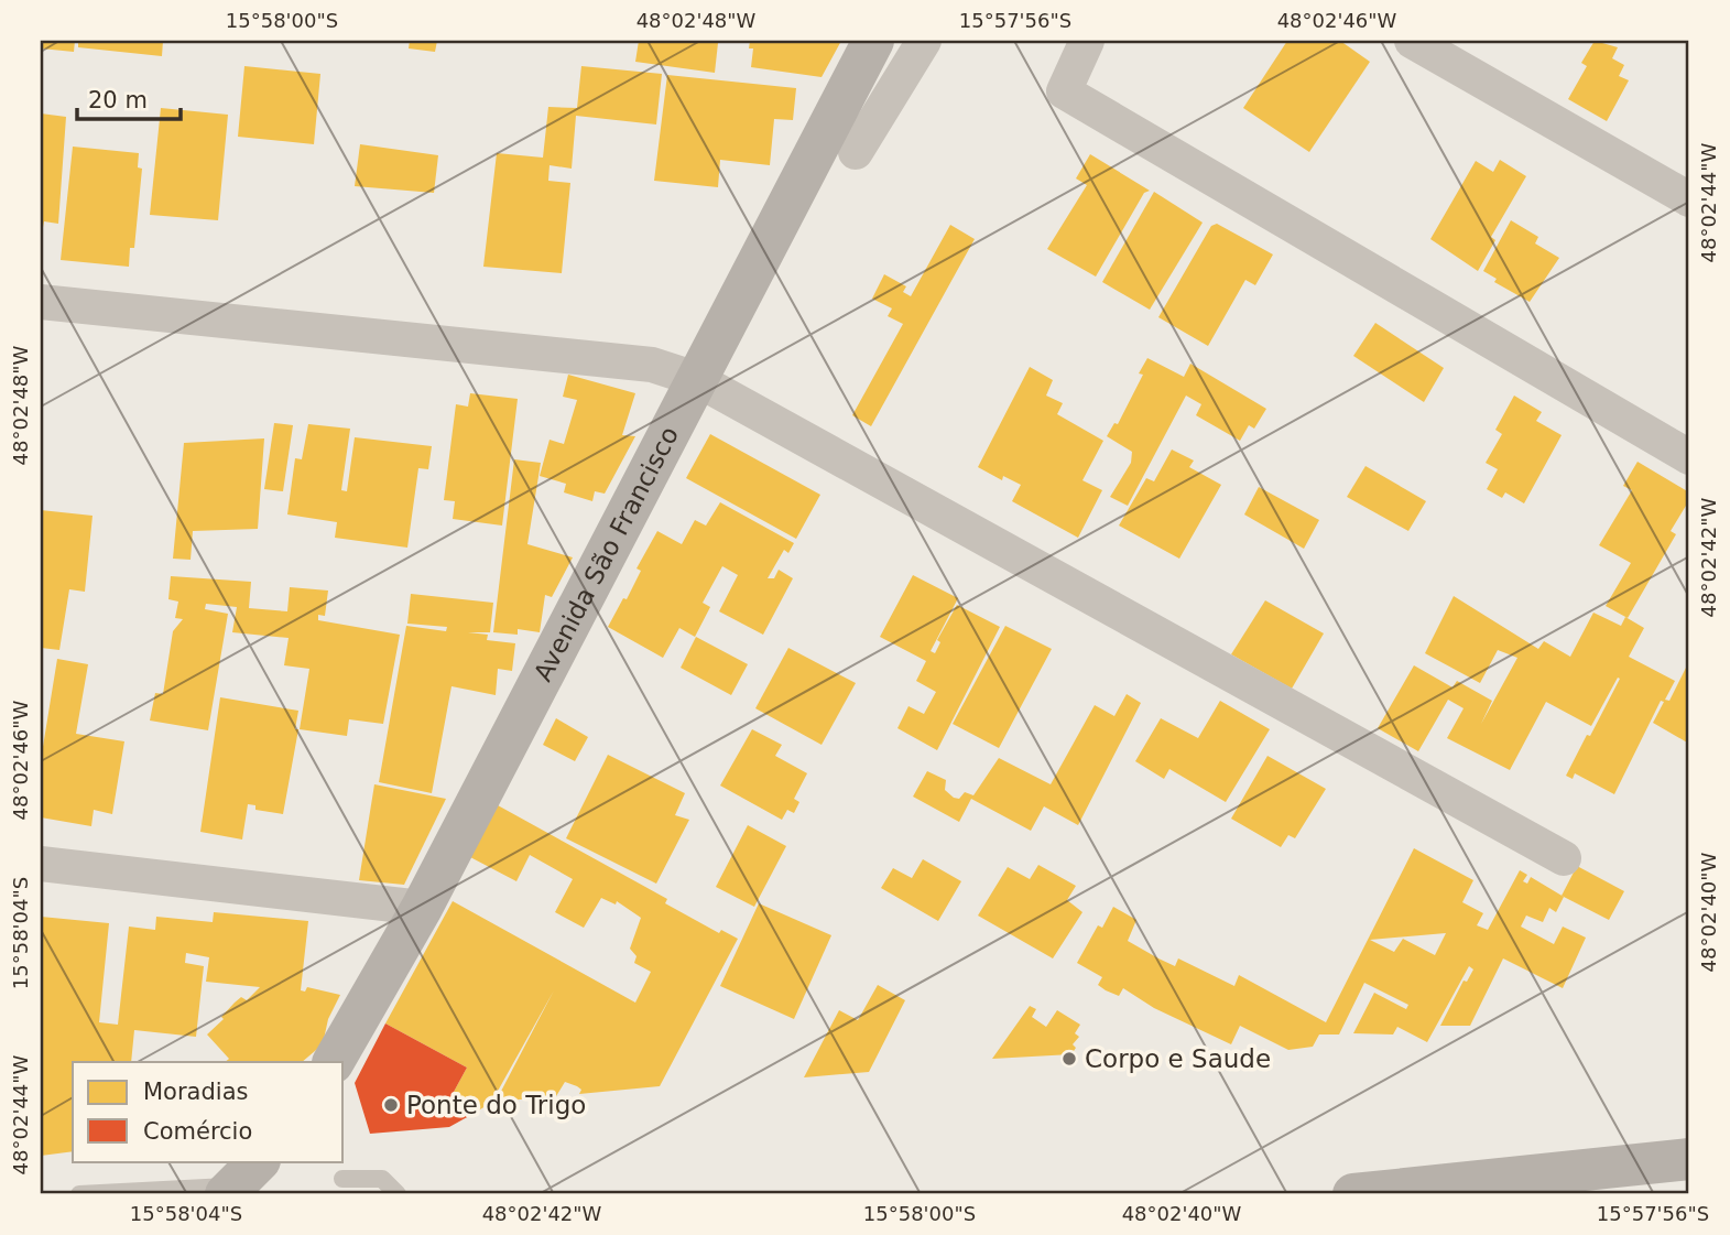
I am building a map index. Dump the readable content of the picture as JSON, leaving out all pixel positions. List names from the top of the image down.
{
  "streets": {
    "street": ["Avenida São Francisco"]
  },
  "places": ["Corpo e Saude", "Ponte do Trigo"],
  "legend": ["Moradias", "Comércio"],
  "scale_bar": "20 m",
  "coordinates": [
    "15°58'00\"S",
    "48°02'48\"W",
    "15°57'56\"S",
    "48°02'46\"W",
    "48°02'44\"W",
    "48°02'42\"W",
    "48°02'40\"W",
    "15°58'04\"S"
  ]
}
